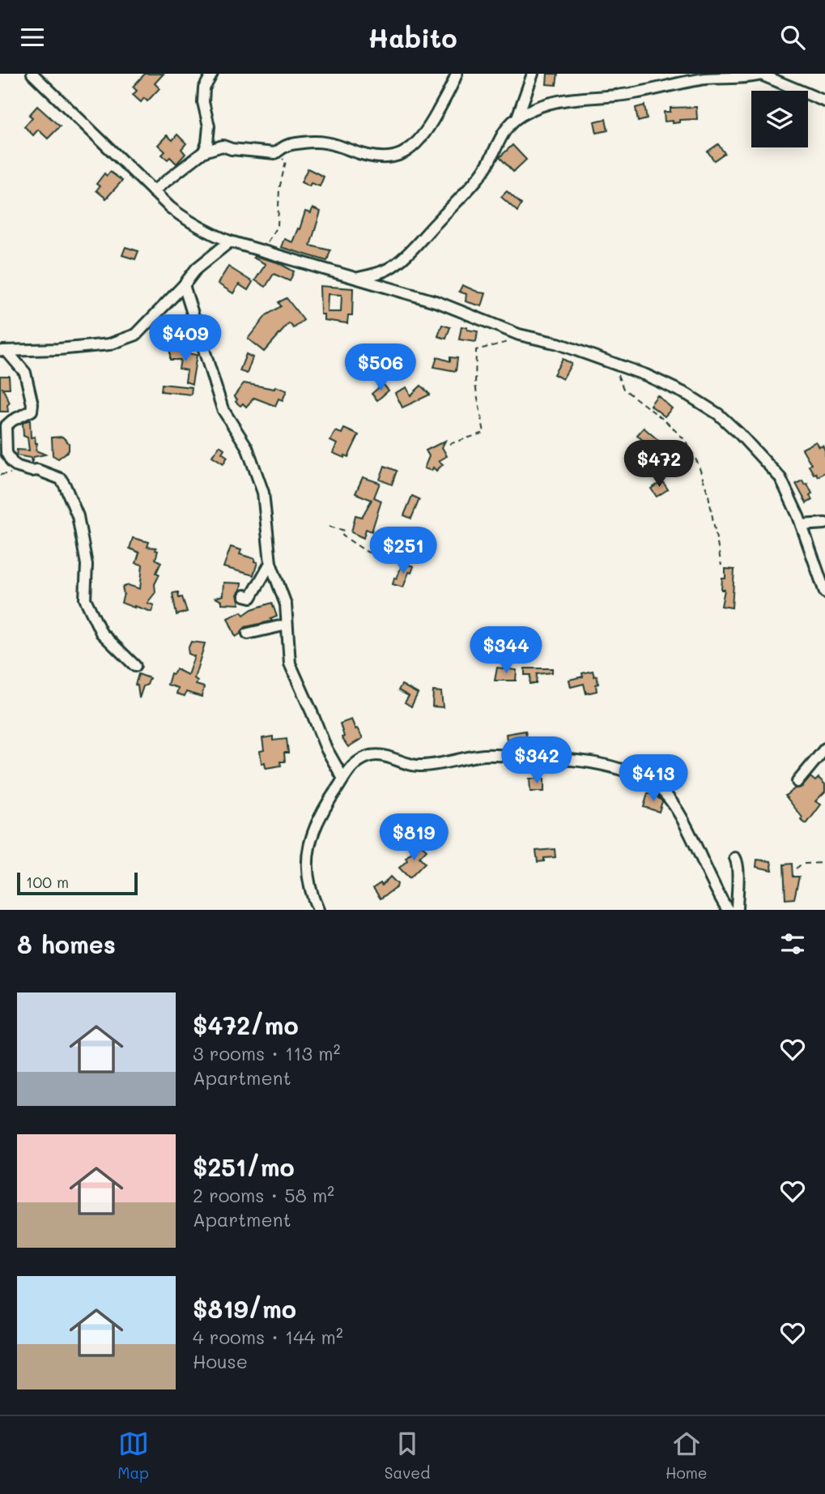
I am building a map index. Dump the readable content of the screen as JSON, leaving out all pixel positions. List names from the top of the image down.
{
  "scale_bar": "100 m",
  "page": {
    "header": "Habito",
    "price": [
      "$409",
      "$506",
      "$472",
      "$251",
      "$344",
      "$342",
      "$413",
      "$819"
    ],
    "scale": "100 m",
    "heading": "8 homes",
    "list": [
      {
        "name": "$472/mo",
        "note": "3 rooms · 113 m² · Apartment"
      },
      {
        "name": "$251/mo",
        "note": "2 rooms · 58 m² · Apartment"
      },
      {
        "name": "$819/mo",
        "note": "4 rooms · 144 m² · House"
      }
    ],
    "tabs": ["Map", "Saved", "Home"]
  }
}
